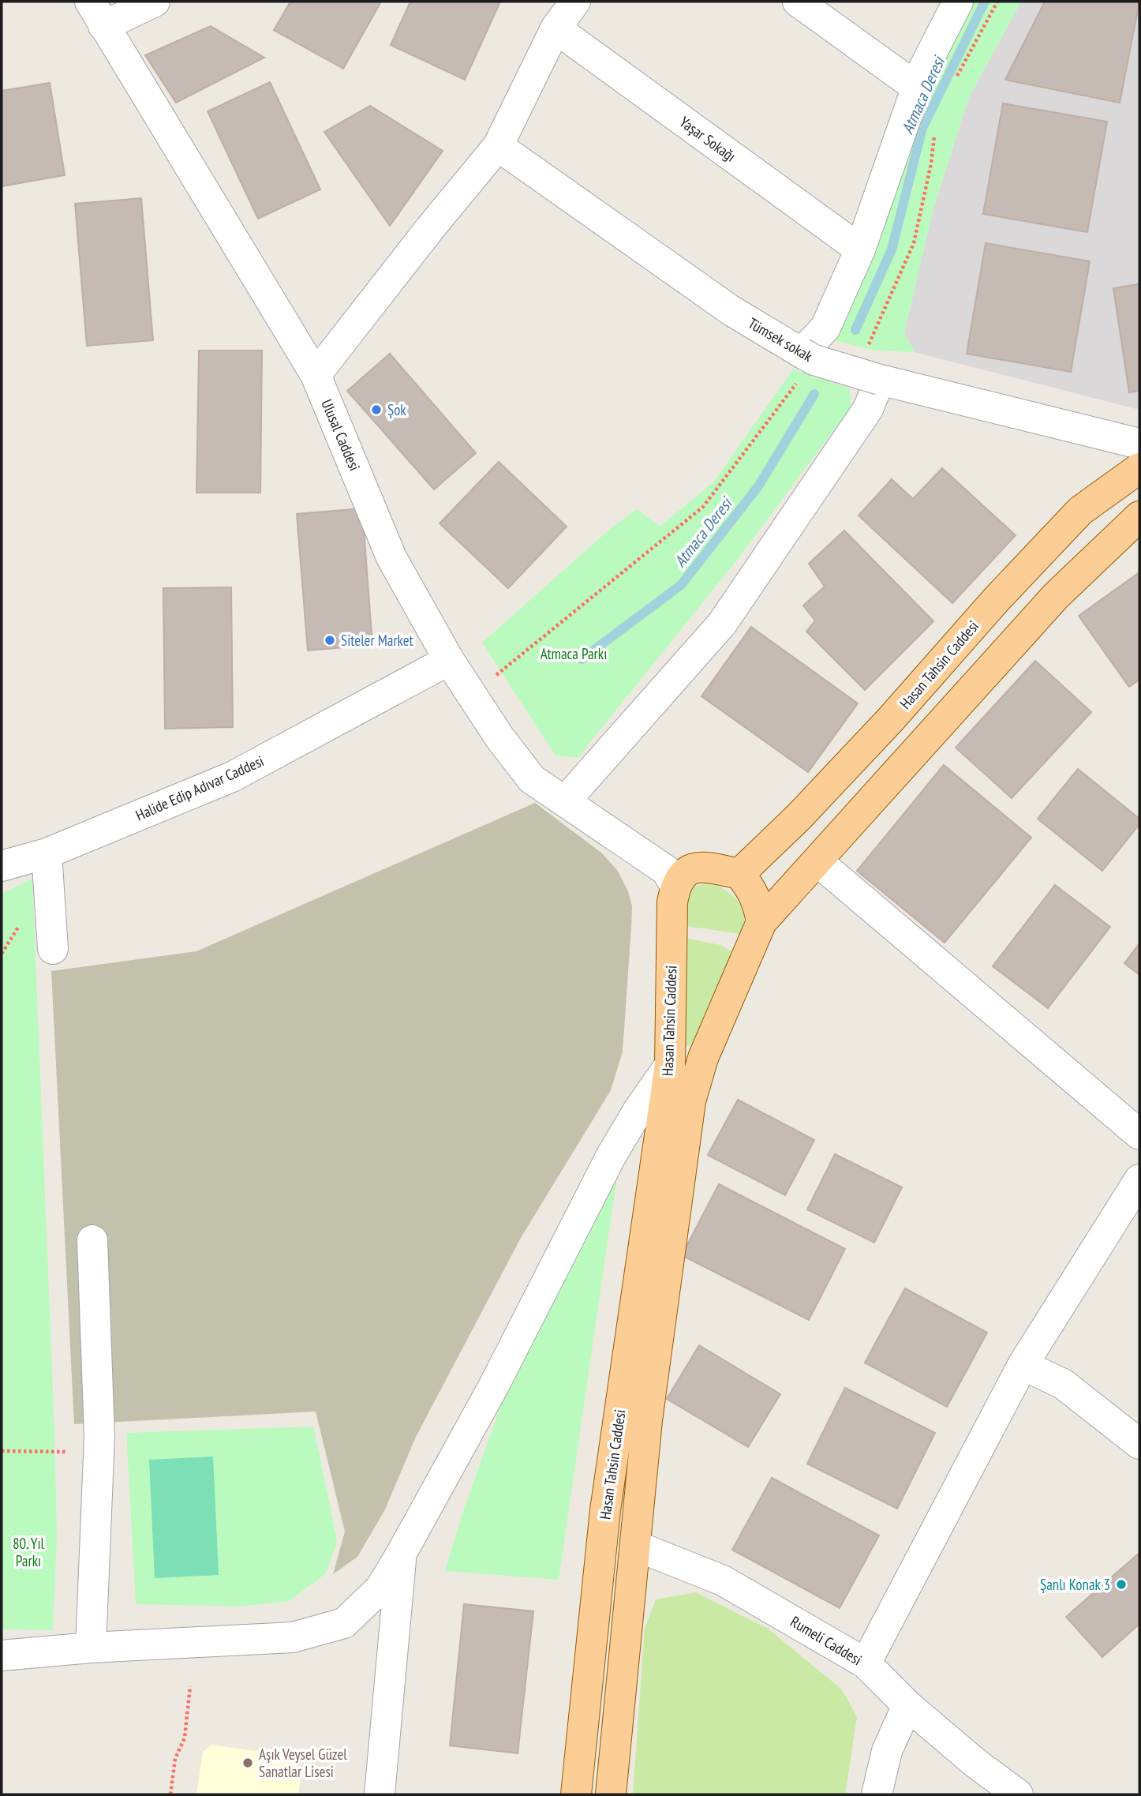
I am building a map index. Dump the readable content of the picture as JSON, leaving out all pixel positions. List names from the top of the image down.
{
  "streets": {
    "main road": ["Hasan Tahsin Caddesi"],
    "street": [
      "Yaşar Sokağı",
      "Tümsek sokak",
      "Ulusal Caddesi",
      "Halide Edip Adıvar Caddesi",
      "Rumeli Caddesi"
    ]
  },
  "crossings": [
    ["Ulusal Caddesi", "Halide Edip Adıvar Caddesi"],
    ["Hasan Tahsin Caddesi", "Rumeli Caddesi"]
  ],
  "water": ["Atmaca Deresi"],
  "parks": ["Atmaca Parkı", "80. Yıl Parkı"],
  "places": [
    "Şok",
    "Siteler Market",
    "Şanlı Konak 3",
    "Aşık Veysel Güzel Sanatlar Lisesi"
  ]
}
